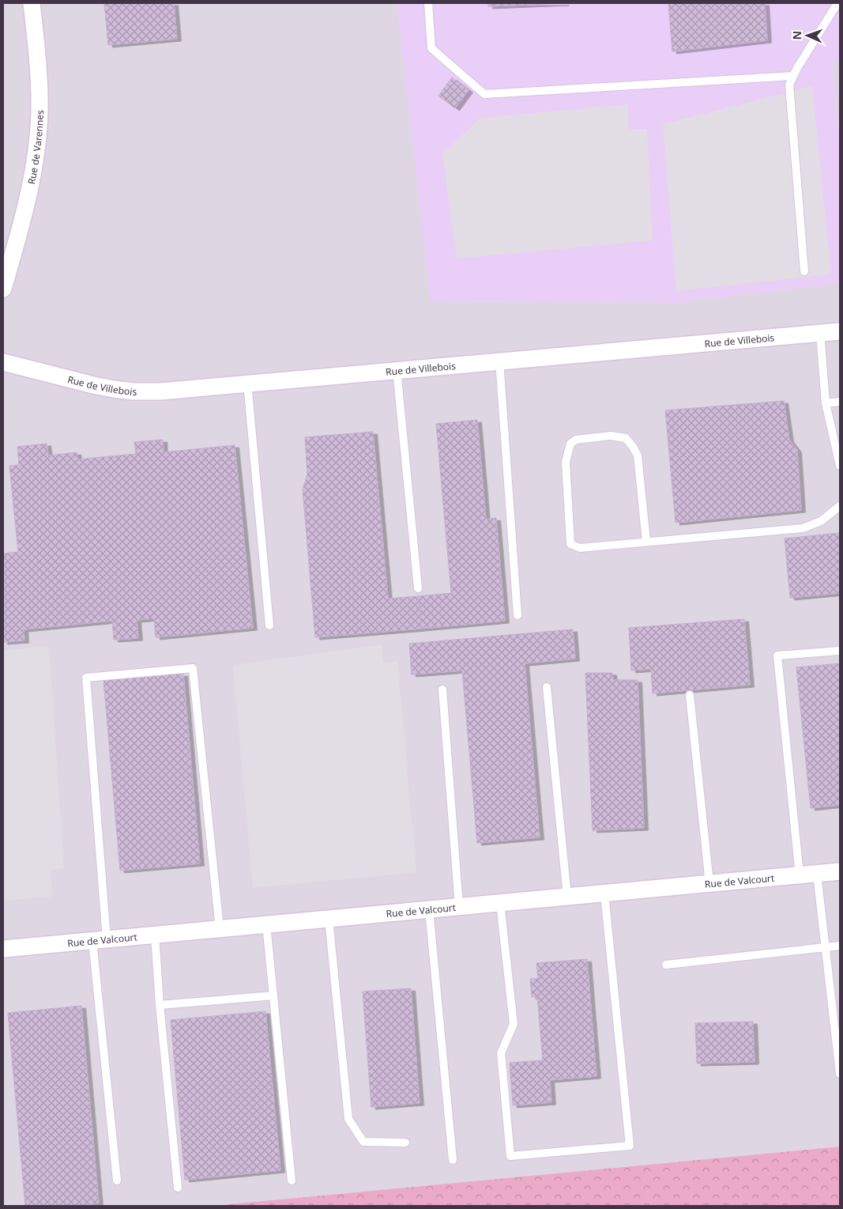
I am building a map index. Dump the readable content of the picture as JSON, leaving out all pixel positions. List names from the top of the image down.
{
  "streets": {
    "street": ["Rue de Varennes", "Rue de Villebois", "Rue de Valcourt"]
  },
  "north": "left"
}
